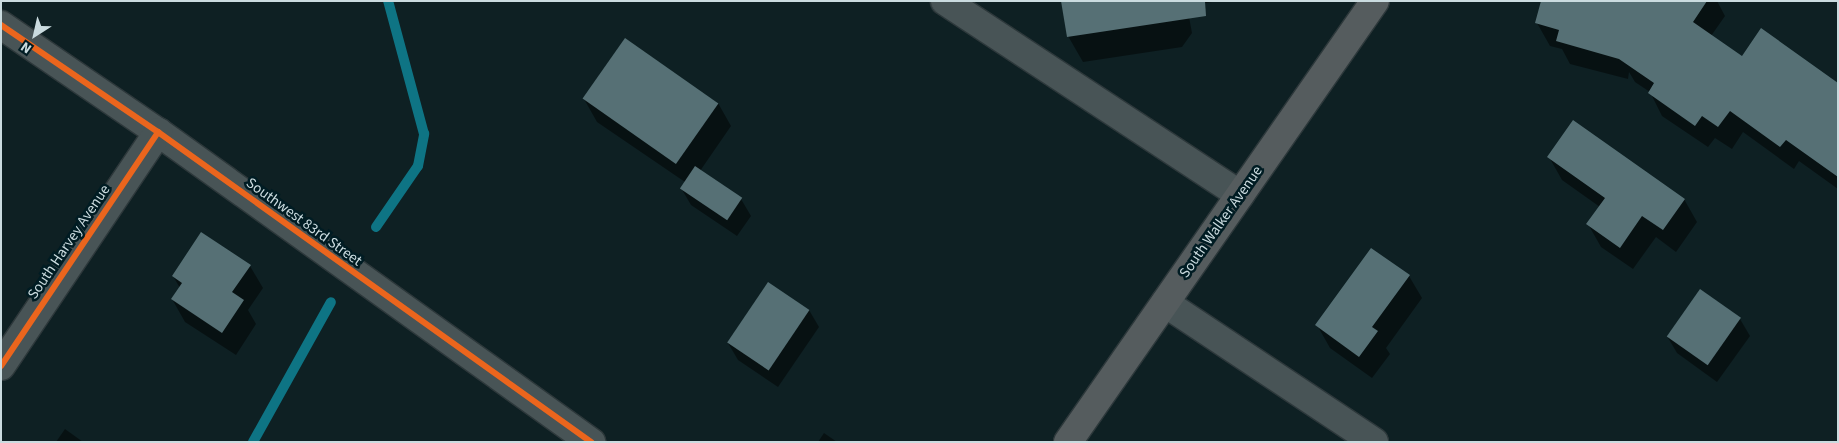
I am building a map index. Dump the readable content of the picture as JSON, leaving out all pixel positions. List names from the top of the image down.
{
  "streets": {
    "main road": ["South Walker Avenue"],
    "street": ["Southwest 83rd Street", "South Harvey Avenue"]
  },
  "crossings": [
    ["Southwest 83rd Street", "South Harvey Avenue"]
  ],
  "north": "bottom left"
}
